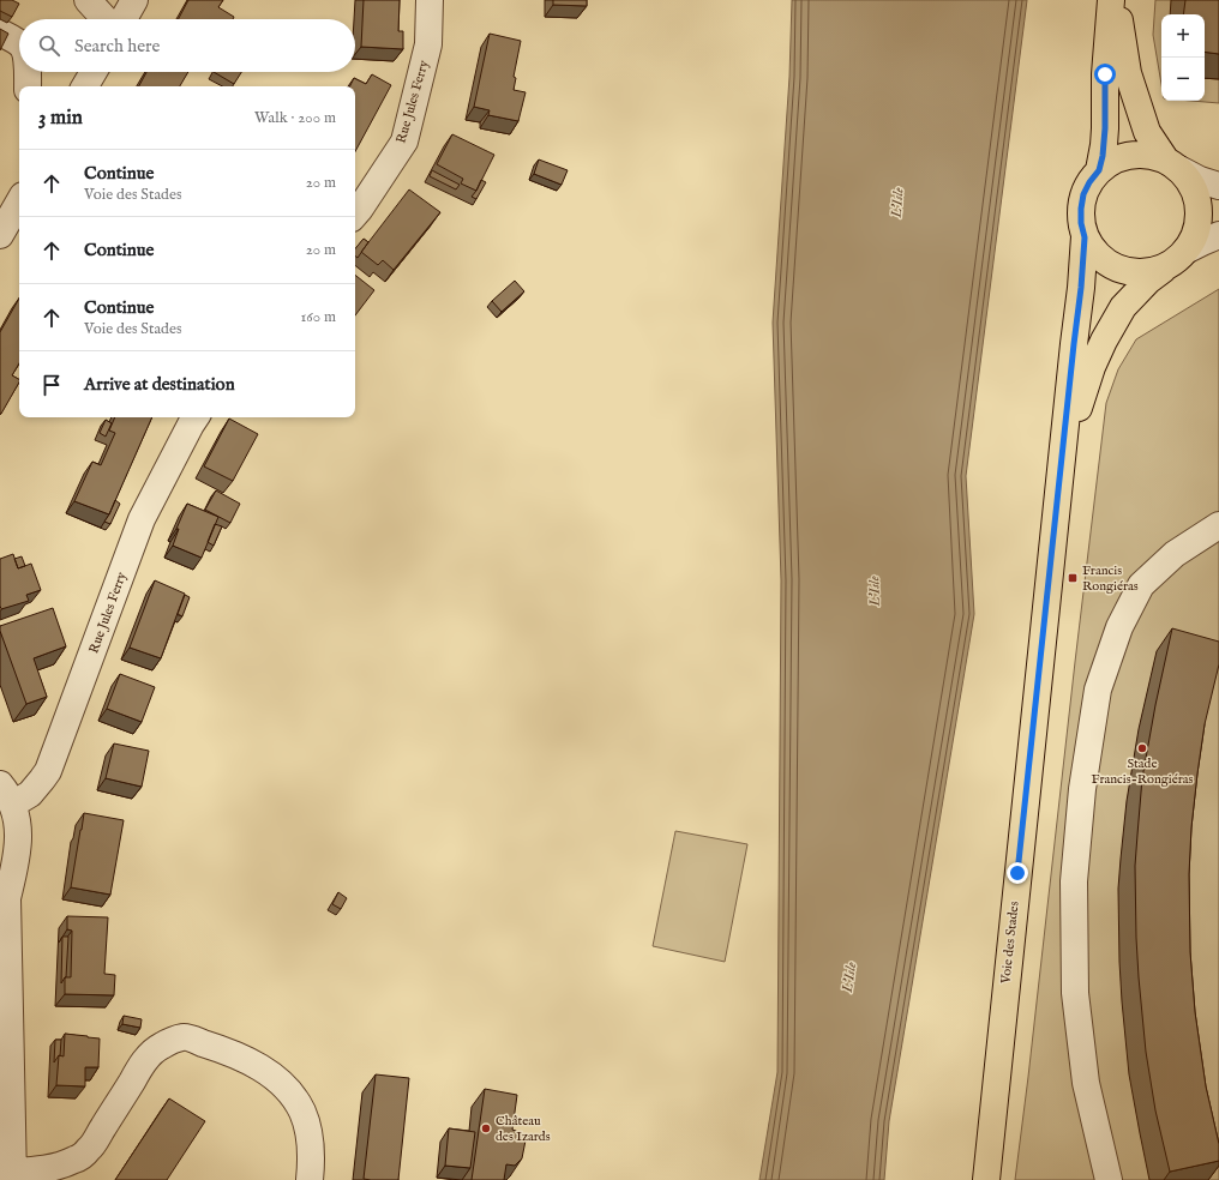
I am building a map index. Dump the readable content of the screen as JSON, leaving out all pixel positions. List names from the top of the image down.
{
  "streets": {
    "main road": ["Voie des Stades"],
    "street": ["Rue Jules Ferry"]
  },
  "water": ["L'Isle"],
  "places": {
    "transit": ["Francis Rongiéras"],
    "other": ["Stade Francis-Rongiéras", "Château des Izards"]
  },
  "page": {
    "map_buttons": ["+", "−"],
    "search": "Search here",
    "heading": ["3 min", "Walk · 200 m"],
    "list": [
      ["Continue", "Voie des Stades", "20 m"],
      ["Continue", "20 m"],
      ["Continue", "Voie des Stades", "160 m"],
      "Arrive at destination"
    ]
  }
}
